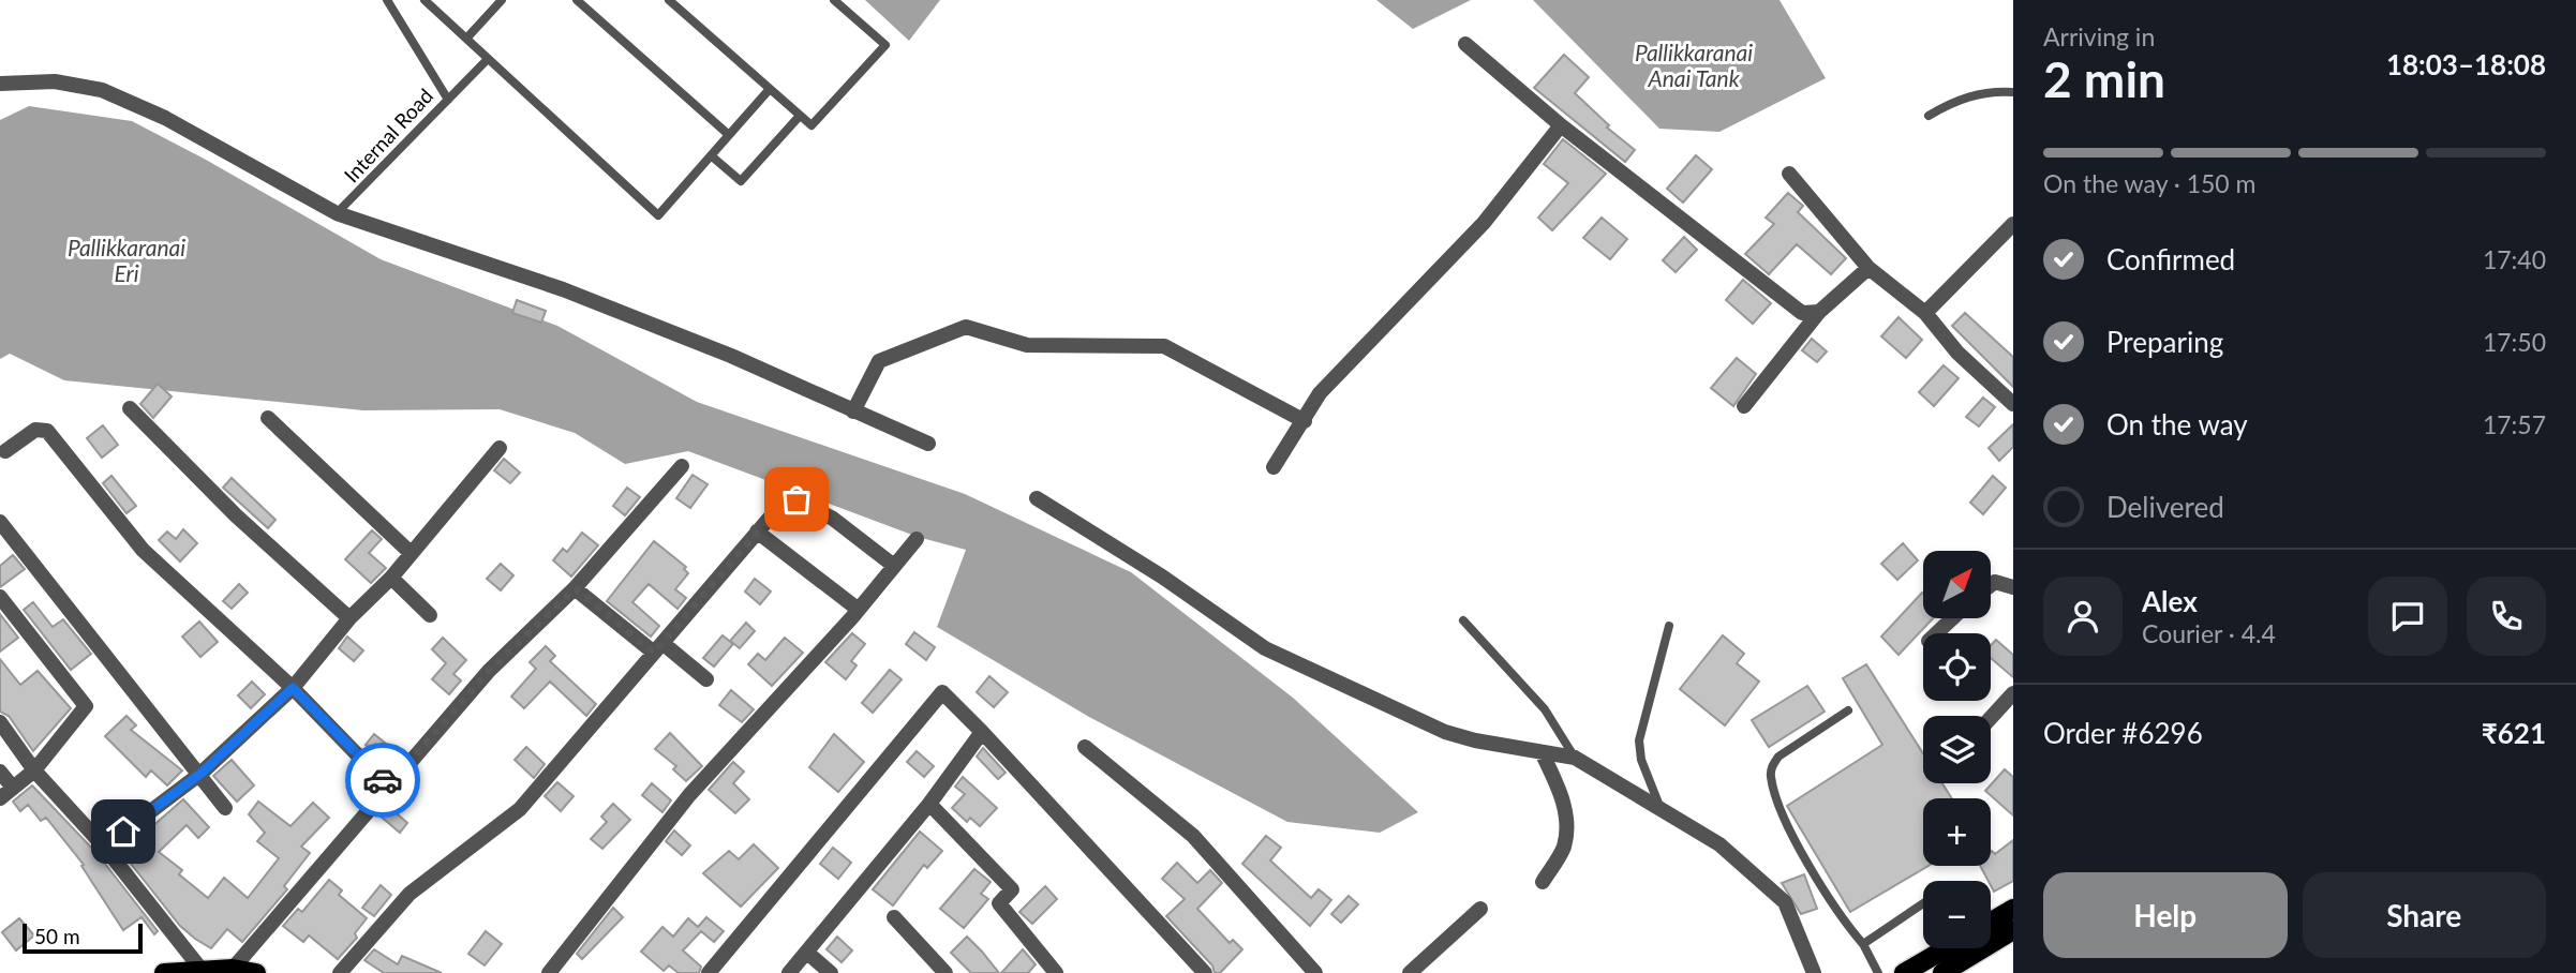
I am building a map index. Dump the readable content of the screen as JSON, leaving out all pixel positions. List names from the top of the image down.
{
  "streets": {
    "lane": ["Internal Road"]
  },
  "water": ["Pallikkaranai Anai Tank", "Pallikkaranai Eri"],
  "scale_bar": "50 m",
  "north": "top right",
  "page": {
    "heading": ["2 min", "Arriving in", "18:03–18:08"],
    "panel": [
      "Alex",
      "Courier · 4.4",
      "Order #6296",
      "₹621"
    ],
    "bar": "On the way · 150 m",
    "list": [
      ["Confirmed", "17:40"],
      ["Preparing", "17:50"],
      ["On the way", "17:57"],
      "Delivered"
    ],
    "map_buttons": ["+", "−"],
    "buttons": ["Help", "Share"],
    "scale": "50 m"
  }
}
